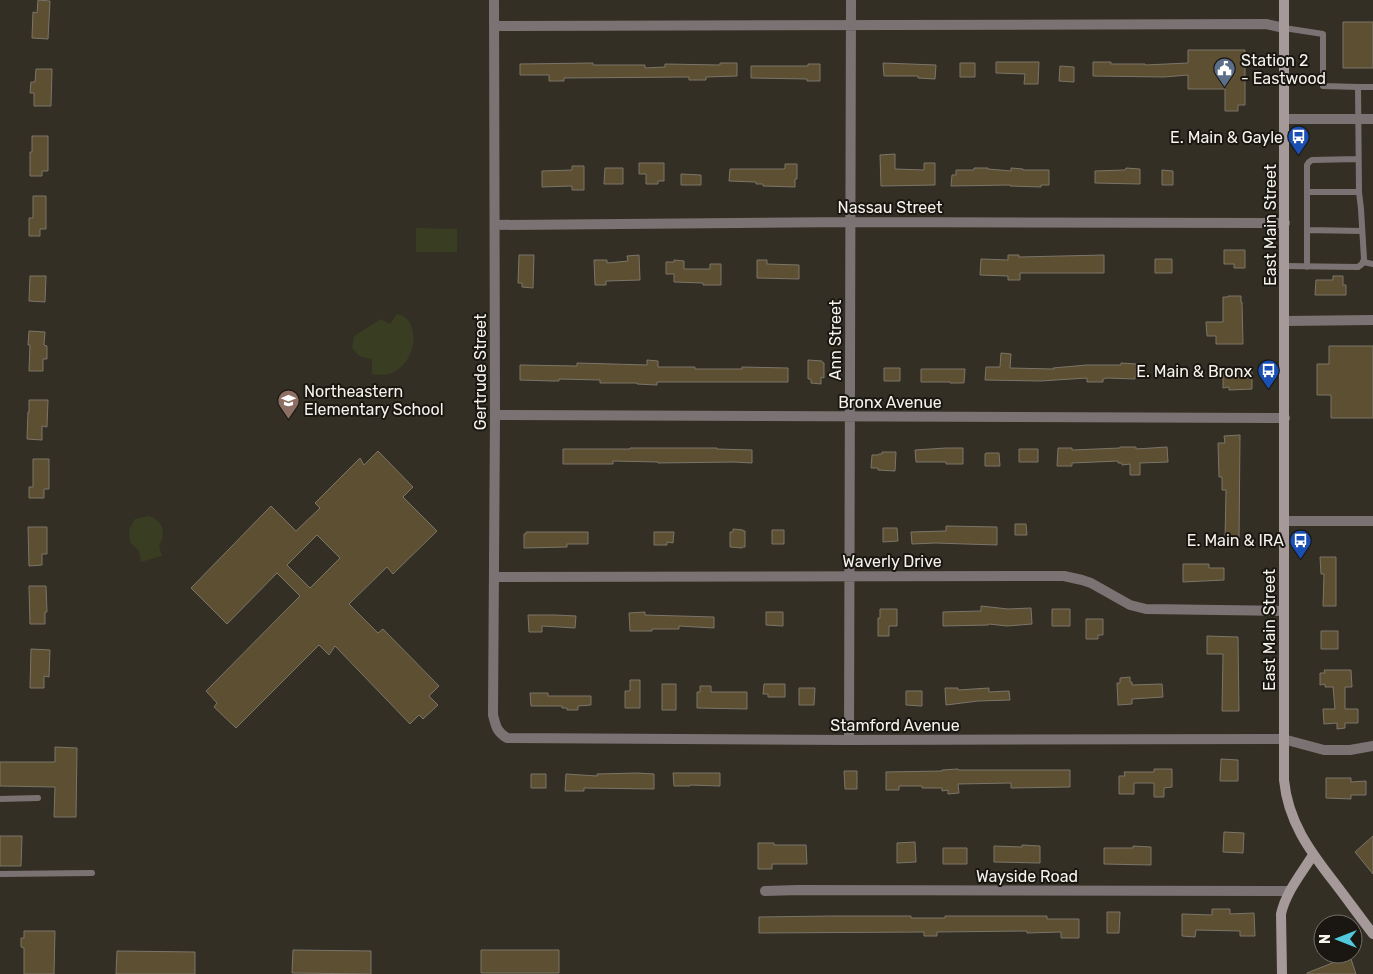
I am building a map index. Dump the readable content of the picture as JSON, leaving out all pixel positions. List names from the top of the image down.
{
  "streets": {
    "street": [
      "Nassau Street",
      "East Main Street",
      "Ann Street",
      "Gertrude Street",
      "Bronx Avenue",
      "Waverly Drive",
      "Stamford Avenue",
      "Wayside Road"
    ]
  },
  "crossings": [
    ["Nassau Street", "East Main Street"],
    ["Nassau Street", "Ann Street"],
    ["Nassau Street", "Gertrude Street"],
    ["East Main Street", "Bronx Avenue"],
    ["East Main Street", "Waverly Drive"],
    ["East Main Street", "Stamford Avenue"],
    ["Ann Street", "Bronx Avenue"],
    ["Ann Street", "Waverly Drive"],
    ["Ann Street", "Stamford Avenue"],
    ["Gertrude Street", "Bronx Avenue"],
    ["Gertrude Street", "Waverly Drive"],
    ["Gertrude Street", "Stamford Avenue"]
  ],
  "places": {
    "public building": ["Station 2 - Eastwood"],
    "bus stop": ["E. Main & Gayle", "E. Main & Bronx", "E. Main & IRA"],
    "school or university": ["Northeastern Elementary School"]
  },
  "north": "left"
}
